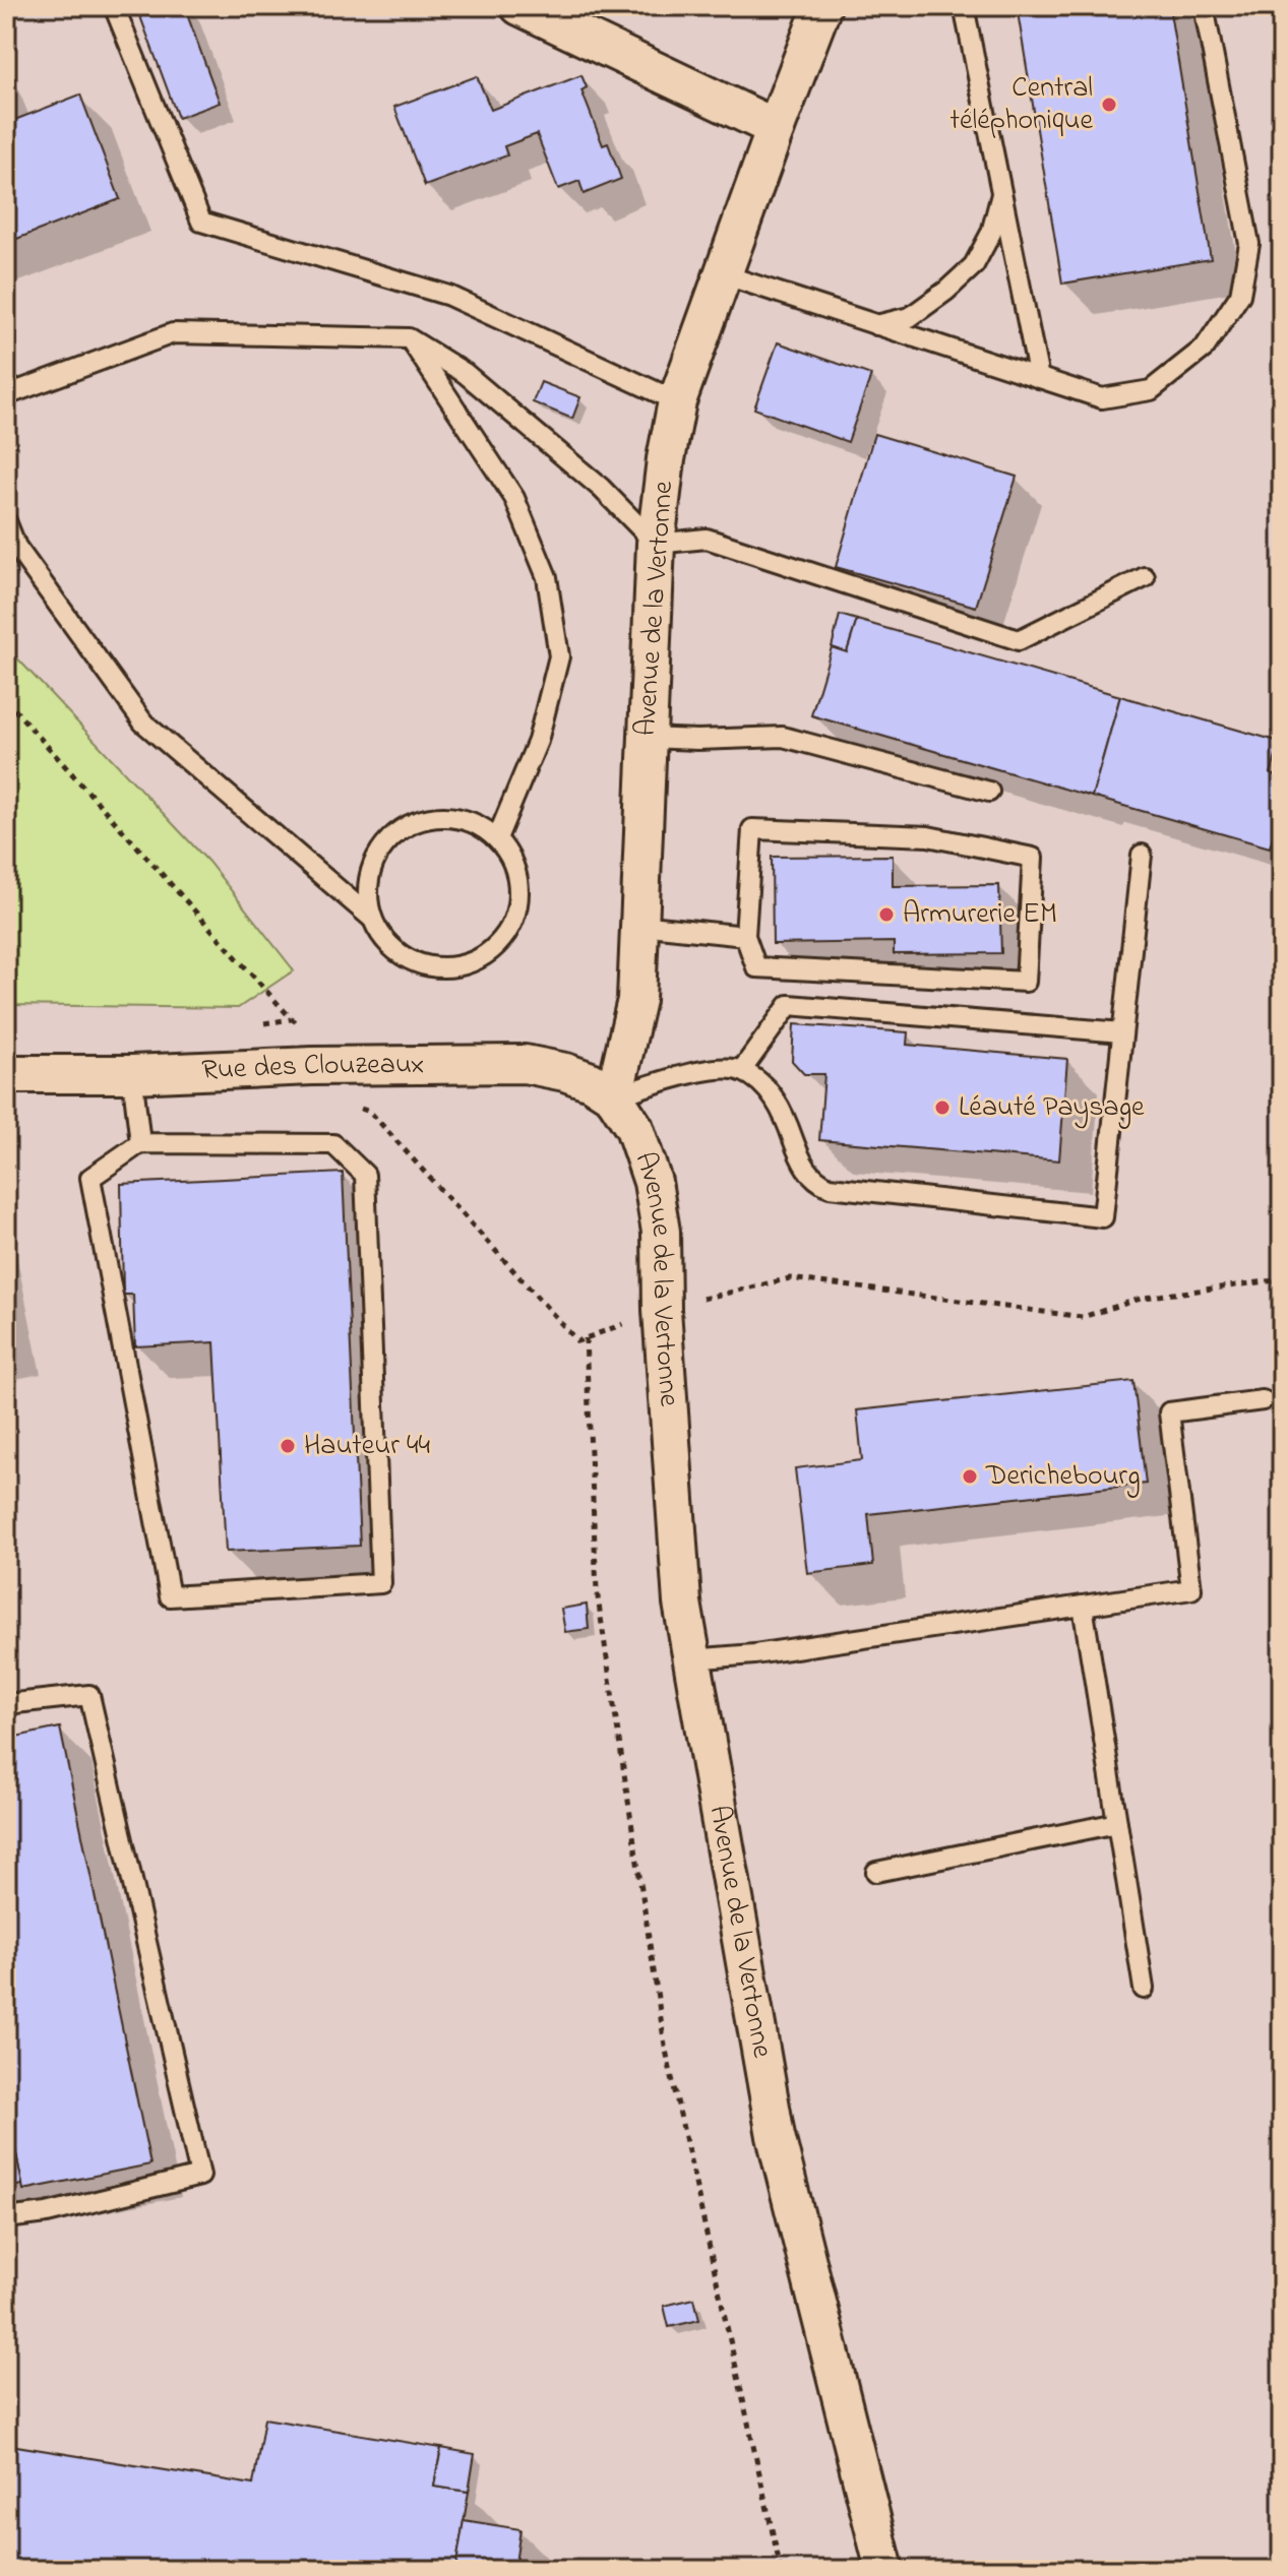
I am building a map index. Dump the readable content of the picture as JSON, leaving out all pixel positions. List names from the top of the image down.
{
  "streets": {
    "street": ["Avenue de la Vertonne", "Rue des Clouzeaux"]
  },
  "crossings": [
    ["Avenue de la Vertonne", "Rue des Clouzeaux"]
  ],
  "places": [
    "Central téléphonique",
    "Armurerie EM",
    "Léauté Paysage",
    "Hauteur 44",
    "Derichebourg"
  ]
}
